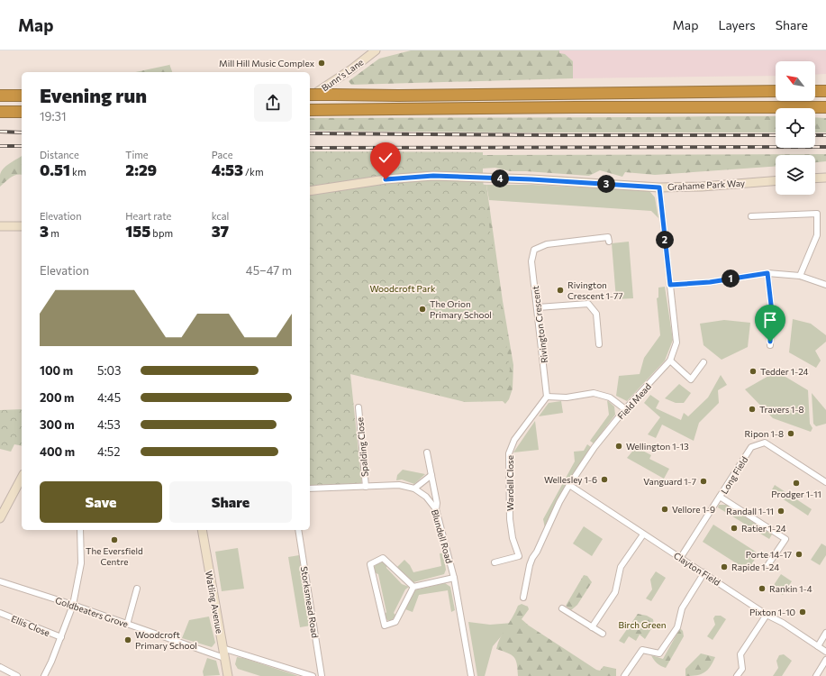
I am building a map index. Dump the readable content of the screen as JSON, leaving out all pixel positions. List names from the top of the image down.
{
  "streets": {
    "street": [
      "Bunn's Lane",
      "Grahame Park Way",
      "Rivington Crescent",
      "Field Mead",
      "Spalding Close",
      "Long Field",
      "Wardell Close",
      "Blundell Road",
      "Clayton Field",
      "Watling Avenue",
      "Storksmead Road",
      "Goldbeaters Grove",
      "Ellis Close"
    ]
  },
  "crossings": [
    ["Grahame Park Way", "Field Mead"],
    ["Rivington Crescent", "Wardell Close"],
    ["Field Mead", "Clayton Field"],
    ["Spalding Close", "Blundell Road"],
    ["Long Field", "Clayton Field"],
    ["Watling Avenue", "Goldbeaters Grove"]
  ],
  "parks": ["Woodcroft Park", "Birch Green"],
  "places": [
    "Mill Hill Music Complex",
    "Rivington Crescent 1-77",
    "The Orion Primary School",
    "Tedder 1-24",
    "Travers 1-8",
    "Ripon 1-8",
    "Wellington 1-13",
    "Wellesley 1-6",
    "Vanguard 1-7",
    "Prodger 1-11",
    "Vellore 1-9",
    "Randall 1-11",
    "Ratier 1-24",
    "The Eversfield Centre",
    "Porte 14-17",
    "Rapide 1-24",
    "Rankin 1-4",
    "Pixton 1-10",
    "Woodcroft Primary School"
  ],
  "north": "top left",
  "page": {
    "header": "Map",
    "nav": ["Map", "Layers", "Share"],
    "heading": ["Evening run", "19:31"],
    "stats": [
      ["Distance", "0.51 km"],
      ["Time", "2:29"],
      ["Pace", "4:53 /km"],
      ["Elevation", "3 m"],
      ["Heart rate", "155 bpm"],
      ["kcal", "37"]
    ],
    "pins": [
      "4",
      "3",
      "2",
      "1"
    ],
    "chart": ["Elevation", "45–47 m"],
    "list": [
      {
        "name": "100 m",
        "note": "5:03"
      },
      {
        "name": "200 m",
        "note": "4:45"
      },
      {
        "name": "300 m",
        "note": "4:53"
      },
      {
        "name": "400 m",
        "note": "4:52"
      }
    ],
    "buttons": ["Save", "Share"]
  }
}
